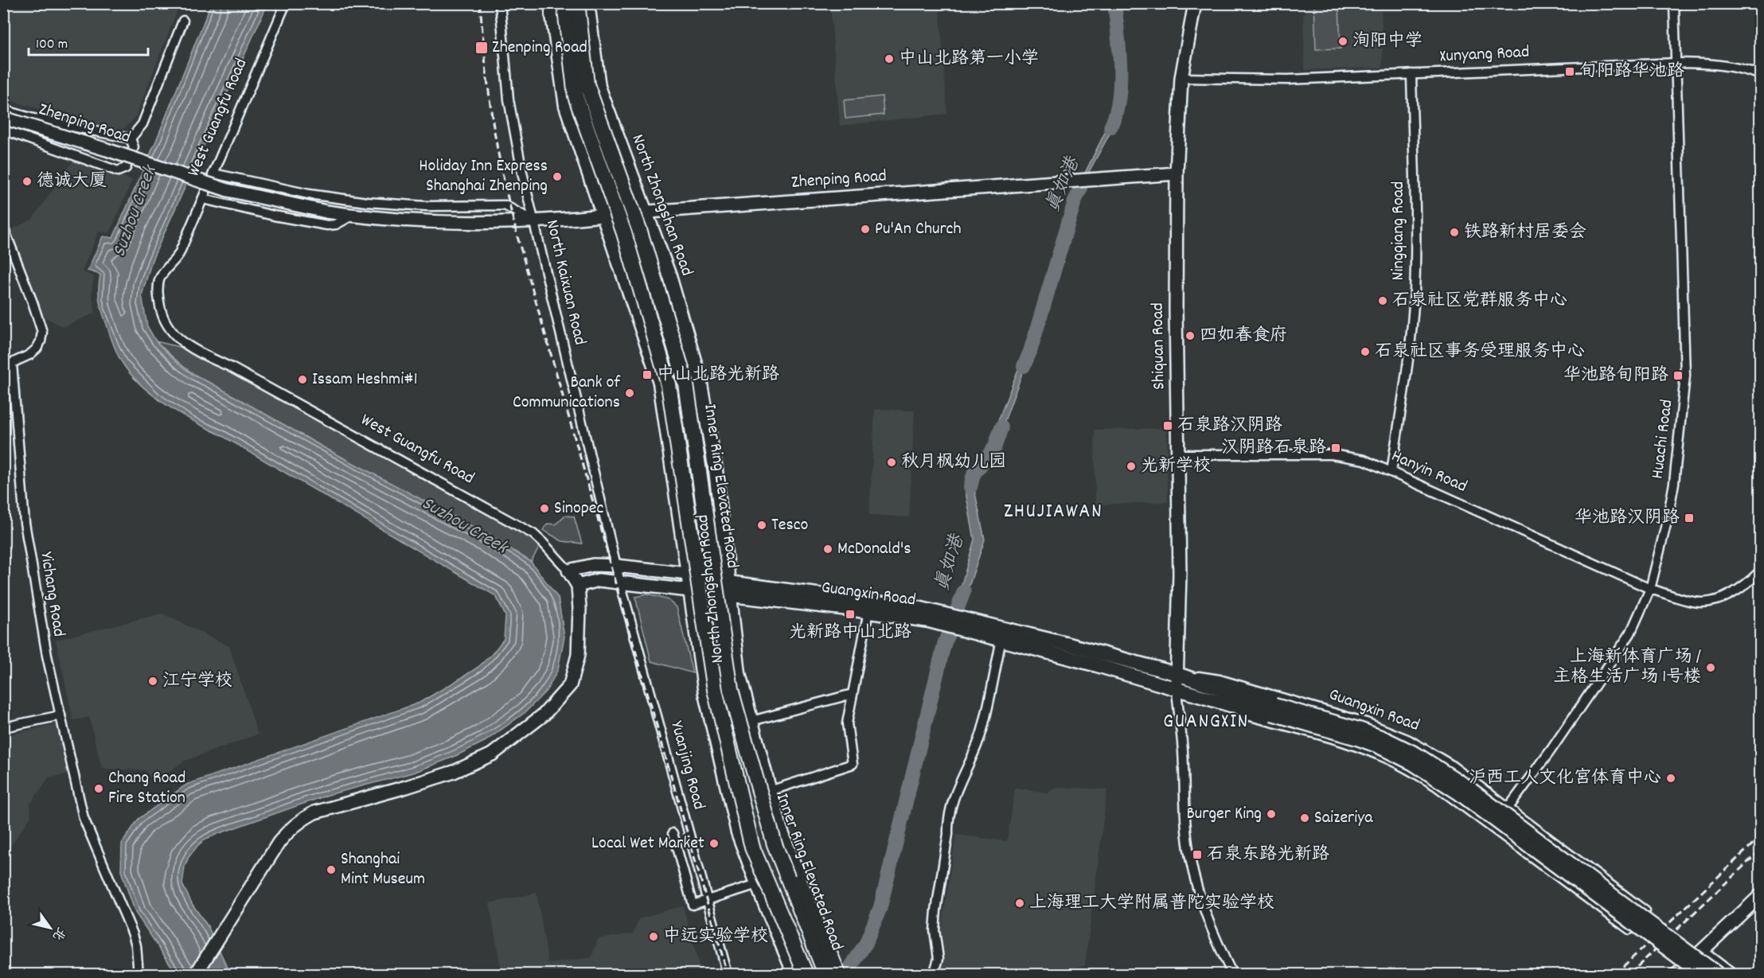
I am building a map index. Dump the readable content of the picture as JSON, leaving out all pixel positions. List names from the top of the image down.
{
  "streets": {
    "highway": ["Inner Ring Elevated Road"],
    "main road": [
      "West Guangfu Road",
      "Zhenping Road",
      "North Zhongshan Road",
      "Shiquan Road",
      "Guangxin Road"
    ],
    "street": [
      "Xunyang Road",
      "Ningqiang Road",
      "North Kaixuan Road",
      "Huachi Road",
      "Hanyin Road",
      "Yichang Road",
      "Yuanjing Road"
    ]
  },
  "crossings": [
    ["Xunyang Road", "Ningqiang Road"],
    ["Xunyang Road", "Shiquan Road"],
    ["Xunyang Road", "Huachi Road"],
    ["West Guangfu Road", "Guangxin Road"],
    ["Zhenping Road", "North Zhongshan Road"],
    ["Zhenping Road", "North Kaixuan Road"],
    ["Zhenping Road", "Shiquan Road"],
    ["North Zhongshan Road", "Inner Ring Elevated Road"],
    ["North Zhongshan Road", "Guangxin Road"],
    ["Ningqiang Road", "Hanyin Road"],
    ["North Kaixuan Road", "Guangxin Road"],
    ["North Kaixuan Road", "Yuanjing Road"],
    ["Shiquan Road", "Hanyin Road"],
    ["Shiquan Road", "Guangxin Road"],
    ["Huachi Road", "Hanyin Road"],
    ["Huachi Road", "Guangxin Road"],
    ["Guangxin Road", "Yuanjing Road"]
  ],
  "districts": ["ZHUJIAWAN", "GUANGXIN"],
  "water": ["真如港", "Suzhou Creek"],
  "places": {
    "other": [
      "洵阳中学",
      "中山北路第一小学",
      "Holiday Inn Express Shanghai Zhenping",
      "德诚大厦",
      "Pu'An Church",
      "铁路新村居委会",
      "石泉社区党群服务中心",
      "四如春食府",
      "石泉社区事务受理服务中心",
      "Issam Heshmi#1",
      "Bank of Communications",
      "秋月枫幼儿园",
      "光新学校",
      "Sinopec",
      "Tesco",
      "McDonald's",
      "上海新体育广场 / 主格生活广场 1号楼",
      "江宁学校",
      "沪西工人文化宫体育中心",
      "Chang Road Fire Station",
      "Burger King",
      "Saizeriya",
      "Local Wet Market",
      "Shanghai Mint Museum",
      "上海理工大学附属普陀实验学校",
      "中远实验学校"
    ],
    "transit": [
      "Zhenping Road",
      "旬阳路华池路",
      "中山北路光新路",
      "华池路旬阳路",
      "石泉路汉阴路",
      "汉阴路石泉路",
      "华池路汉阴路",
      "光新路中山北路",
      "石泉东路光新路"
    ]
  },
  "scale_bar": "100 m",
  "north": "bottom right"
}
